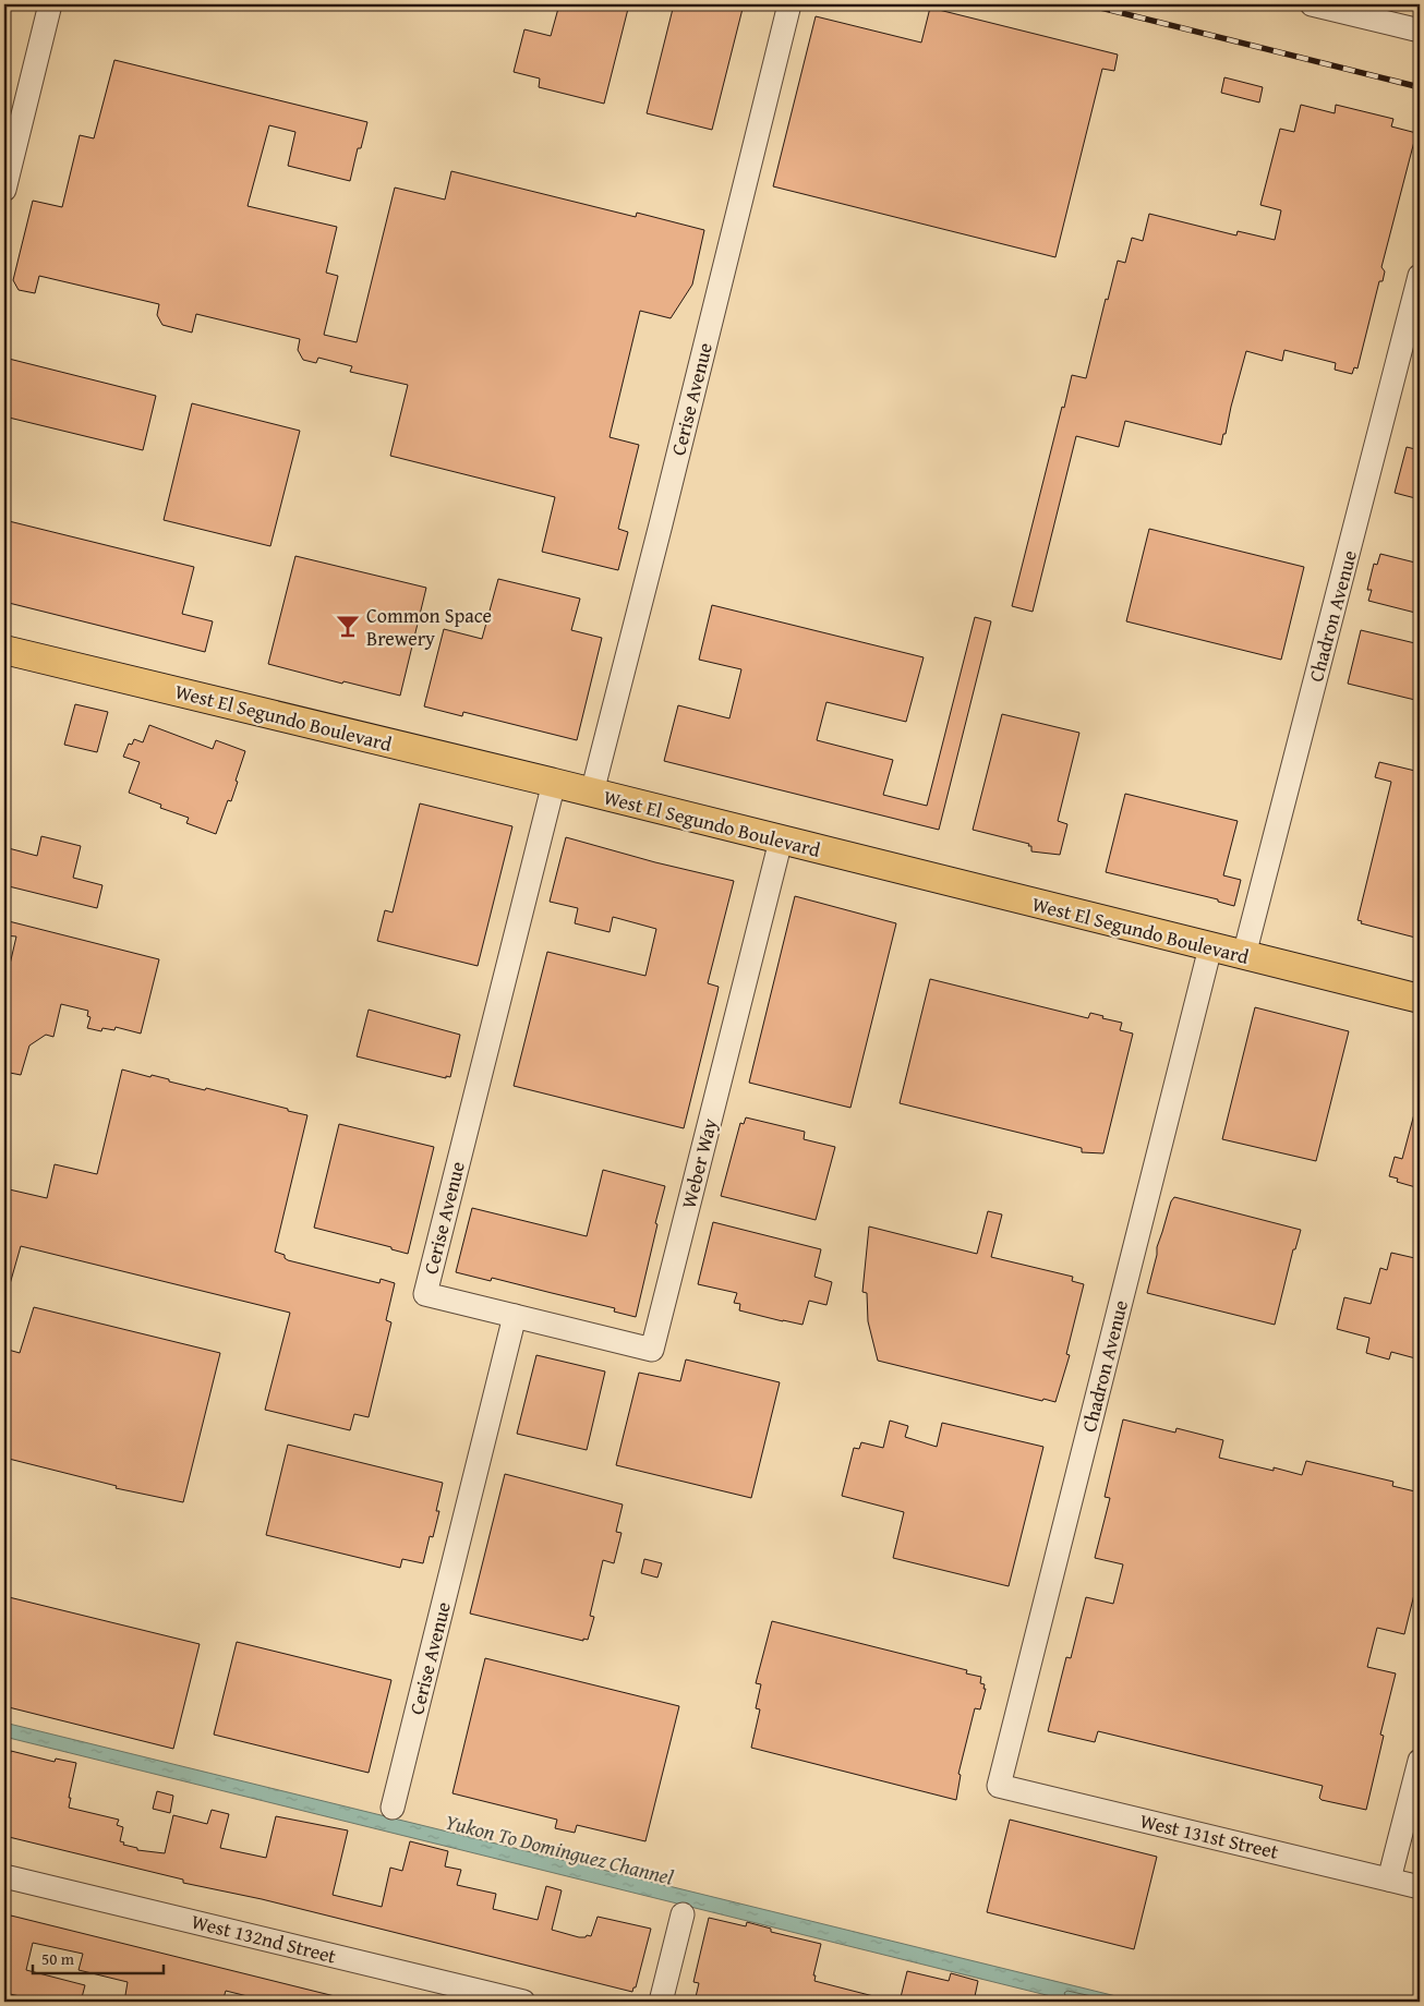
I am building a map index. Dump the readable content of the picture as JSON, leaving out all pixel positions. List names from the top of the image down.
{
  "streets": {
    "main road": ["West El Segundo Boulevard"],
    "street": [
      "Cerise Avenue",
      "Chadron Avenue",
      "Weber Way",
      "West 131st Street",
      "West 132nd Street"
    ]
  },
  "crossings": [
    ["Cerise Avenue", "West El Segundo Boulevard"],
    ["Cerise Avenue", "Weber Way"],
    ["Chadron Avenue", "West El Segundo Boulevard"],
    ["Chadron Avenue", "West 131st Street"],
    ["West El Segundo Boulevard", "Weber Way"]
  ],
  "water": ["Yukon To Dominguez Channel"],
  "places": {
    "bar": ["Common Space Brewery"]
  },
  "scale_bar": "50 m"
}
